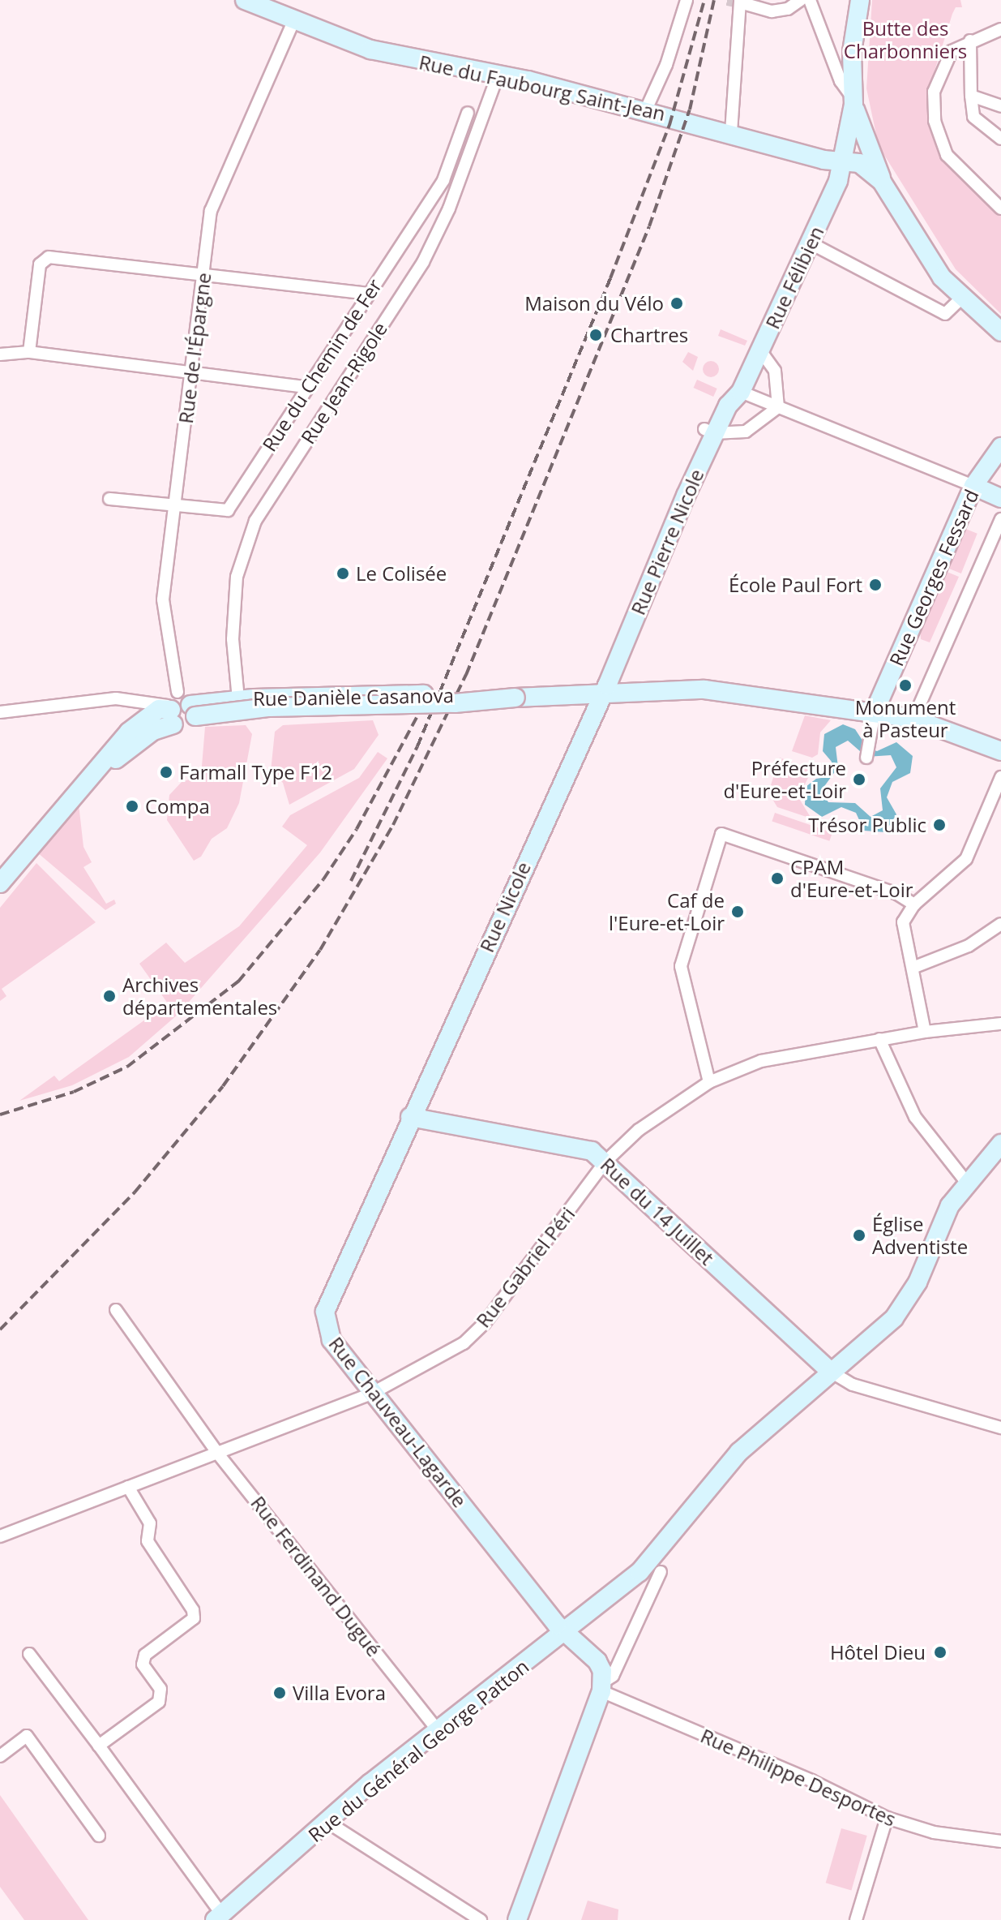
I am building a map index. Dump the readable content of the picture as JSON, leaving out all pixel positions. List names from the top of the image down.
{
  "streets": {
    "main road": [
      "Rue du Faubourg Saint-Jean",
      "Rue Félibien",
      "Rue Pierre Nicole",
      "Rue Georges Fessard",
      "Rue Danièle Casanova",
      "Rue Nicole",
      "Rue du 14 Juillet",
      "Rue Chauveau-Lagarde",
      "Rue du Général George Patton"
    ],
    "street": [
      "Rue de l'Épargne",
      "Rue du Chemin de Fer",
      "Rue Jean-Rigole",
      "Rue Gabriel Péri",
      "Rue Ferdinand Dugué",
      "Rue Philippe Desportes"
    ]
  },
  "crossings": [
    ["Rue du Faubourg Saint-Jean", "Rue Félibien"],
    ["Rue du Faubourg Saint-Jean", "Rue de l'Épargne"],
    ["Rue du Faubourg Saint-Jean", "Rue Jean-Rigole"],
    ["Rue Félibien", "Rue Pierre Nicole"],
    ["Rue de l'Épargne", "Rue du Chemin de Fer"],
    ["Rue de l'Épargne", "Rue Danièle Casanova"],
    ["Rue Jean-Rigole", "Rue Danièle Casanova"],
    ["Rue Pierre Nicole", "Rue Danièle Casanova"],
    ["Rue Pierre Nicole", "Rue Nicole"],
    ["Rue Georges Fessard", "Rue Danièle Casanova"],
    ["Rue Danièle Casanova", "Rue Nicole"],
    ["Rue Nicole", "Rue du 14 Juillet"],
    ["Rue Nicole", "Rue Chauveau-Lagarde"],
    ["Rue du 14 Juillet", "Rue Gabriel Péri"],
    ["Rue du 14 Juillet", "Rue Chauveau-Lagarde"],
    ["Rue du 14 Juillet", "Rue du Général George Patton"],
    ["Rue Gabriel Péri", "Rue Chauveau-Lagarde"],
    ["Rue Gabriel Péri", "Rue Ferdinand Dugué"],
    ["Rue Chauveau-Lagarde", "Rue du Général George Patton"],
    ["Rue Ferdinand Dugué", "Rue du Général George Patton"]
  ],
  "parks": ["Butte des Charbonniers"],
  "places": [
    "Maison du Vélo",
    "Chartres",
    "Le Colisée",
    "École Paul Fort",
    "Monument à Pasteur",
    "Farmall Type F12",
    "Préfecture d'Eure-et-Loir",
    "Compa",
    "Trésor Public",
    "CPAM d'Eure-et-Loir",
    "Caf de l'Eure-et-Loir",
    "Archives départementales",
    "Église Adventiste",
    "Hôtel Dieu",
    "Villa Evora"
  ]
}
